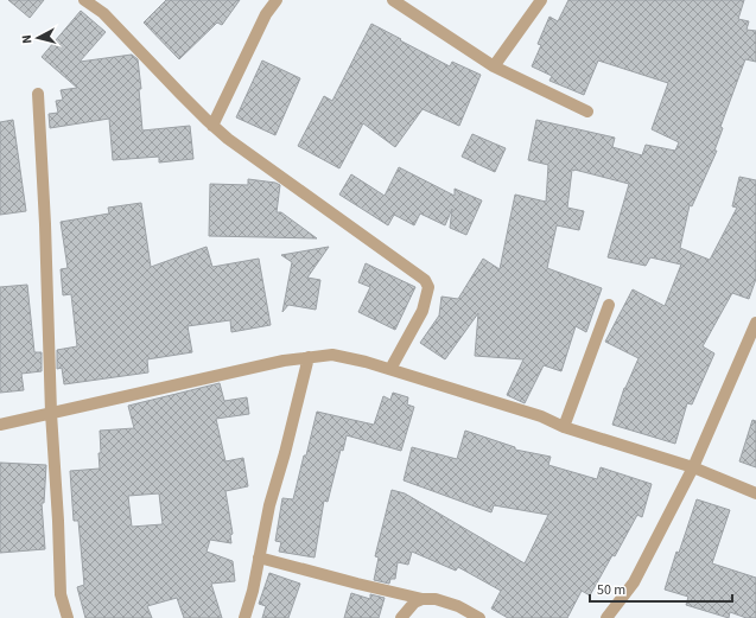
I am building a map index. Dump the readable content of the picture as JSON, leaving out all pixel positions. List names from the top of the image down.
{
  "scale_bar": "50 m",
  "north": "left"
}
